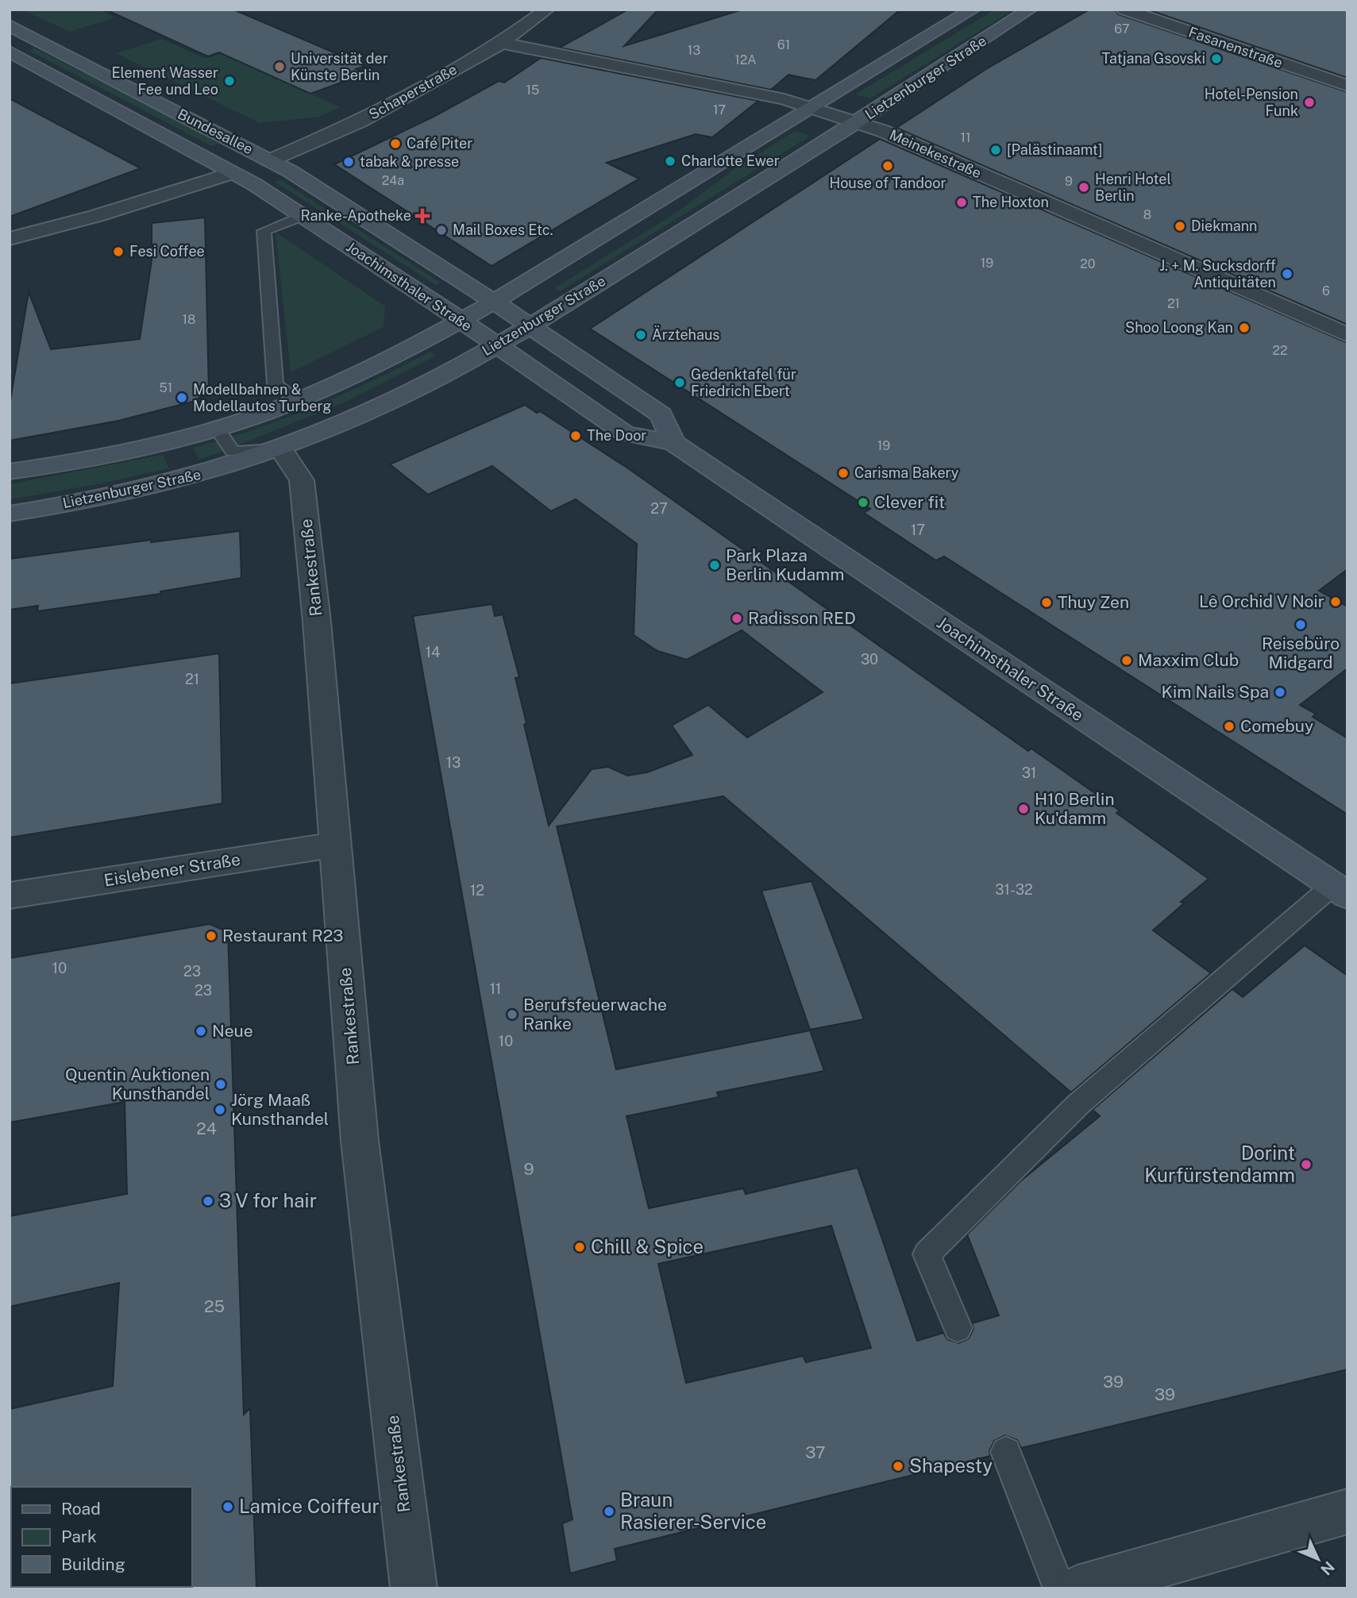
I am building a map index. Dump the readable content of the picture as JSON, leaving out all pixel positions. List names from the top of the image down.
{
  "streets": {
    "main road": ["Lietzenburger Straße", "Bundesallee", "Joachimsthaler Straße"],
    "street": [
      "Fasanenstraße",
      "Schaperstraße",
      "Meinekestraße",
      "Rankestraße",
      "Eislebener Straße"
    ]
  },
  "crossings": [
    ["Lietzenburger Straße", "Meinekestraße"],
    ["Lietzenburger Straße", "Joachimsthaler Straße"],
    ["Lietzenburger Straße", "Rankestraße"],
    ["Schaperstraße", "Bundesallee"],
    ["Schaperstraße", "Meinekestraße"],
    ["Schaperstraße", "Joachimsthaler Straße"],
    ["Bundesallee", "Joachimsthaler Straße"],
    ["Rankestraße", "Eislebener Straße"]
  ],
  "places": {
    "other": [
      "Tatjana Gsovski",
      "Universität der Künste Berlin",
      "Element Wasser Fee und Leo",
      "Hotel-Pension Funk",
      "Café Piter",
      "[Palästinaamt]",
      "Charlotte Ewer",
      "tabak & presse",
      "House of Tandoor",
      "Henri Hotel Berlin",
      "The Hoxton",
      "Diekmann",
      "Mail Boxes Etc.",
      "Fesi Coffee",
      "J. + M. Sucksdorff Antiquitäten",
      "Shoo Loong Kan",
      "Ärztehaus",
      "Gedenktafel für Friedrich Ebert",
      "Modellbahnen & Modellautos Turberg",
      "The Door",
      "Carisma Bakery",
      "Clever fit",
      "Park Plaza Berlin Kudamm",
      "Lê Orchid V Noir",
      "Thuy Zen",
      "Radisson RED",
      "Reisebüro Midgard",
      "Maxxim Club",
      "Kim Nails Spa",
      "Comebuy",
      "H10 Berlin Ku'damm",
      "Restaurant R23",
      "Berufsfeuerwache Ranke",
      "Neue",
      "Quentin Auktionen Kunsthandel",
      "Jörg Maaß Kunsthandel",
      "Dorint Kurfürstendamm",
      "3 V for hair",
      "Chill & Spice",
      "Shapesty",
      "Lamice Coiffeur",
      "Braun Rasierer-Service"
    ],
    "health": ["Ranke-Apotheke"]
  },
  "house_numbers": [
    "67",
    "61",
    "13",
    "12A",
    "15",
    "17",
    "11",
    "24a",
    "9",
    "8",
    "19",
    "20",
    "6",
    "21",
    "18",
    "22",
    "51",
    "19",
    "27",
    "17",
    "14",
    "30",
    "21",
    "13",
    "31",
    "31-32",
    "12",
    "10",
    "23",
    "11",
    "23",
    "10",
    "24",
    "9",
    "25",
    "39",
    "39",
    "37"
  ],
  "legend": ["Road", "Park", "Building"],
  "north": "bottom right"
}
